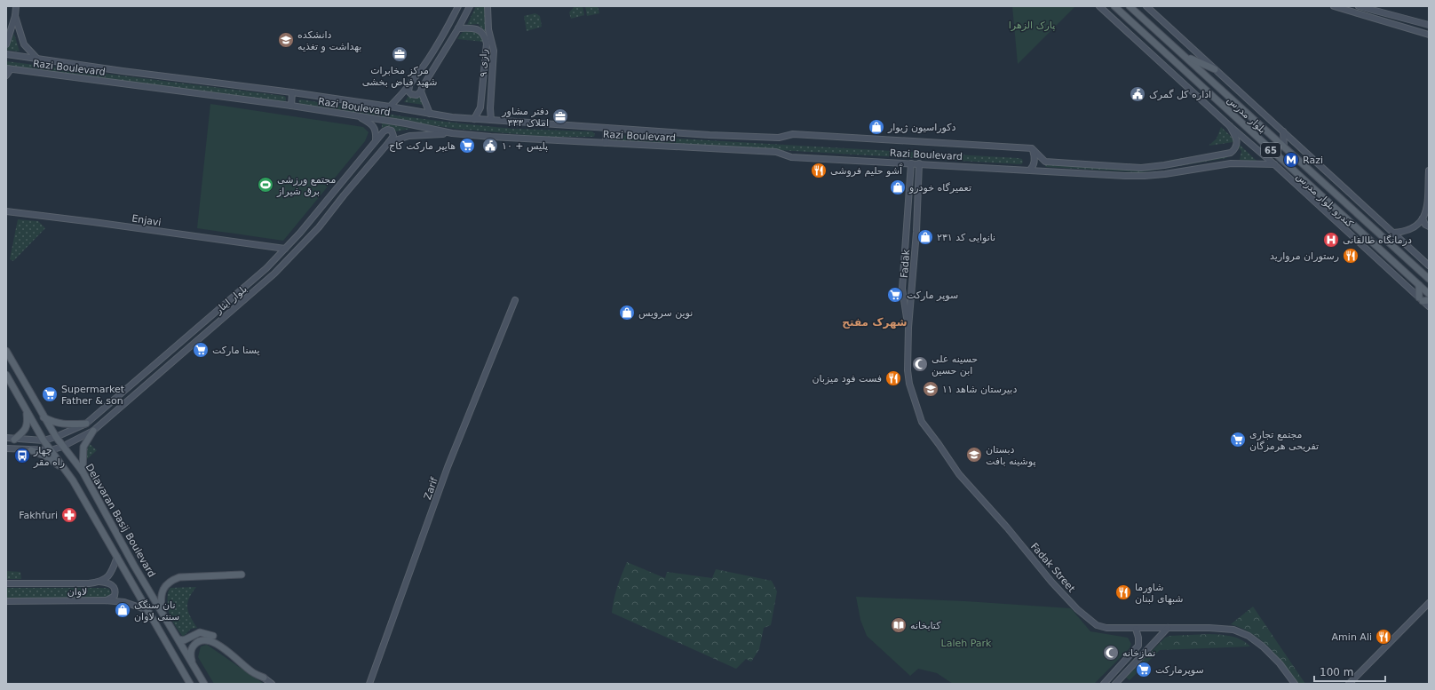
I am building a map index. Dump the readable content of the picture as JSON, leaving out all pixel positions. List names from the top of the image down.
{
  "streets": {
    "main road": [
      "رازی ۹",
      "Razi Boulevard",
      "بلوار مدرس",
      "65",
      "کندرو بلوار مدرس",
      "Enjavi",
      "Fadak",
      "بلوار ایثار",
      "Zarif",
      "Delavaran Basij Boulevard",
      "Fadak Street",
      "لاوان"
    ]
  },
  "crossings": [
    ["رازی ۹", "Razi Boulevard"],
    ["Razi Boulevard", "کندرو بلوار مدرس"],
    ["Razi Boulevard", "Fadak"],
    ["Enjavi", "بلوار ایثار"],
    ["Fadak", "Fadak Street"],
    ["بلوار ایثار", "Delavaran Basij Boulevard"]
  ],
  "districts": ["شهرک مفتح"],
  "parks": ["پارک الزهرا", "Laleh Park"],
  "places": {
    "school or university": ["دانشکده بهداشت و تغذیه", "دبیرستان شاهد ۱۱", "دبستان پوشینه بافت"],
    "office": ["مرکز مخابرات شهید فیاض بخشی", "دفتر مشاور املاک ۳۳۳"],
    "public building": ["اداره کل گمرک", "پلیس + ۱۰"],
    "shop": [
      "دکوراسیون ژیوار",
      "تعمیرگاه خودرو",
      "نانوایی کد ۲۳۱",
      "نوین سرویس",
      "نان سنگک سنتی لاوان"
    ],
    "supermarket": [
      "هایپر مارکت کاج",
      "سوپر مارکت",
      "یسنا مارکت",
      "Supermarket Father & son",
      "مجتمع تجاری تفریحی هرمزگان",
      "سوپرمارکت"
    ],
    "metro station": ["Razi"],
    "restaurant": [
      "آَشو حلیم فروشی",
      "رستوران مروارید",
      "فست فود میزبان",
      "شاورما شبهای لبنان",
      "Amin Ali"
    ],
    "sports": ["مجتمع ورزشی برق شیراز"],
    "hospital": ["درمانگاه طالقانی"],
    "mosque": ["حسینه علی ابن حسین", "نمازخانه"],
    "bus stop": ["چهار راه مقر‍"],
    "pharmacy": ["Fakhfuri"],
    "library": ["کتابخانه"]
  },
  "scale_bar": "100 m"
}
